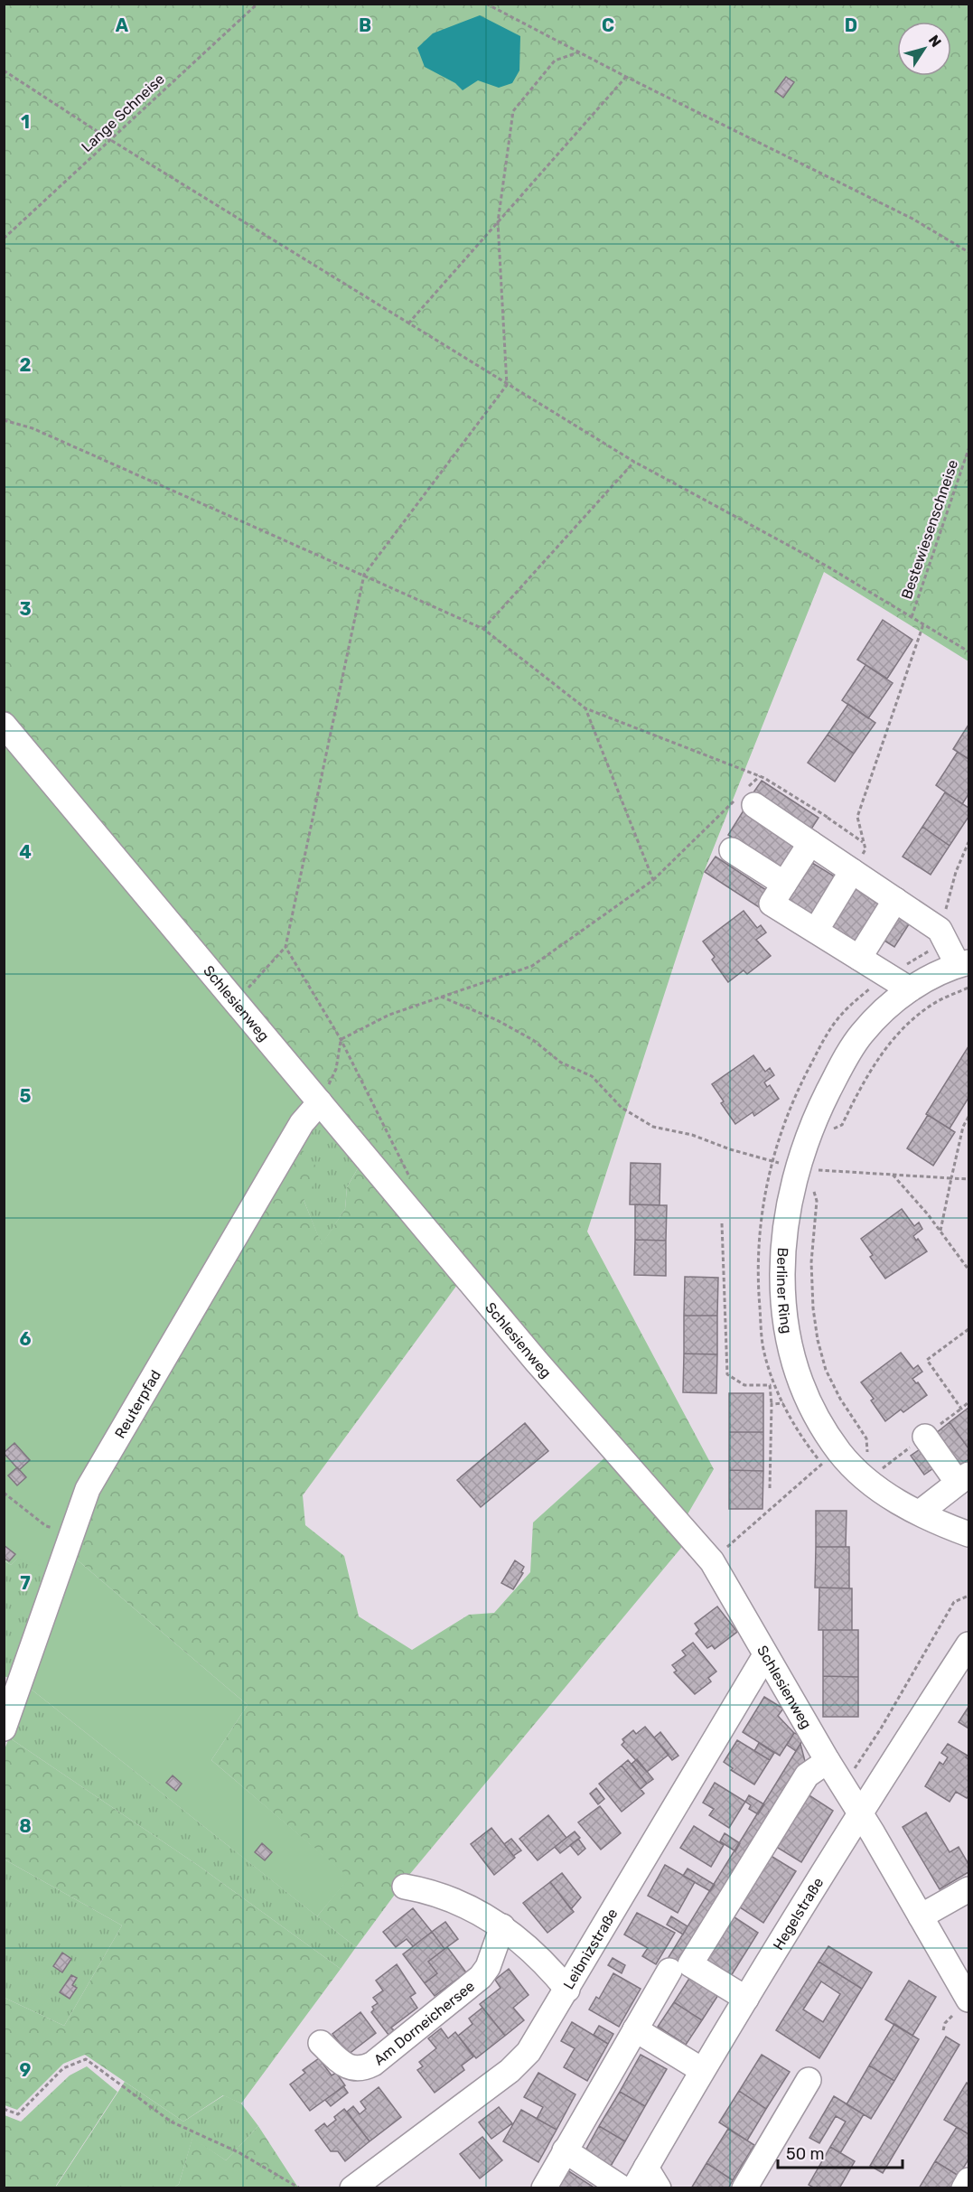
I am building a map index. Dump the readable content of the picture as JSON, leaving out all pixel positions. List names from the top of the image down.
{
  "streets": {
    "street": [
      "Schlesienweg",
      "Berliner Ring",
      "Reuterpfad",
      "Hegelstraße",
      "Leibnizstraße",
      "Am Dorneichersee"
    ],
    "path": ["Lange Schneise", "Bestewiesenschneise"]
  },
  "crossings": [
    ["Schlesienweg", "Reuterpfad"],
    ["Schlesienweg", "Hegelstraße"],
    ["Schlesienweg", "Leibnizstraße"]
  ],
  "scale_bar": "50 m",
  "north": "top right",
  "grid": {
    "columns": [
      "A",
      "B",
      "C",
      "D"
    ],
    "rows": [
      "1",
      "2",
      "3",
      "4",
      "5",
      "6",
      "7",
      "8",
      "9"
    ]
  }
}
